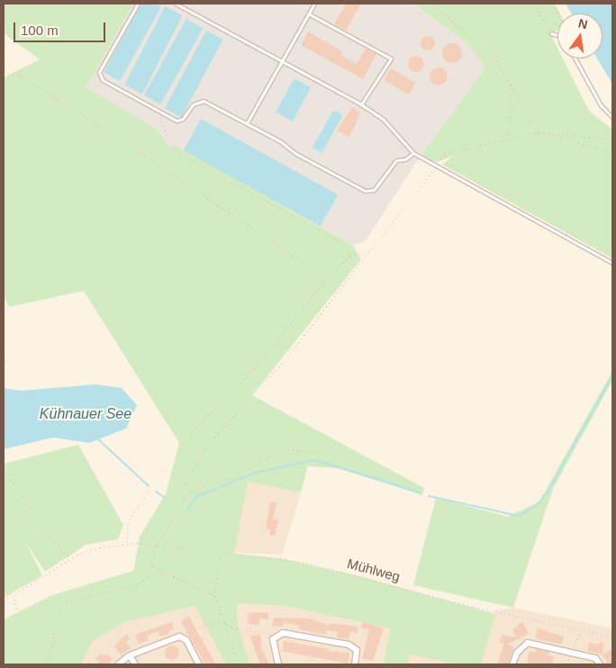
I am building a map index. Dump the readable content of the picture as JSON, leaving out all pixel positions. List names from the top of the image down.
{
  "streets": {
    "path": ["Mühlweg"]
  },
  "water": ["Kühnauer See"],
  "scale_bar": "100 m",
  "north": "top"
}
